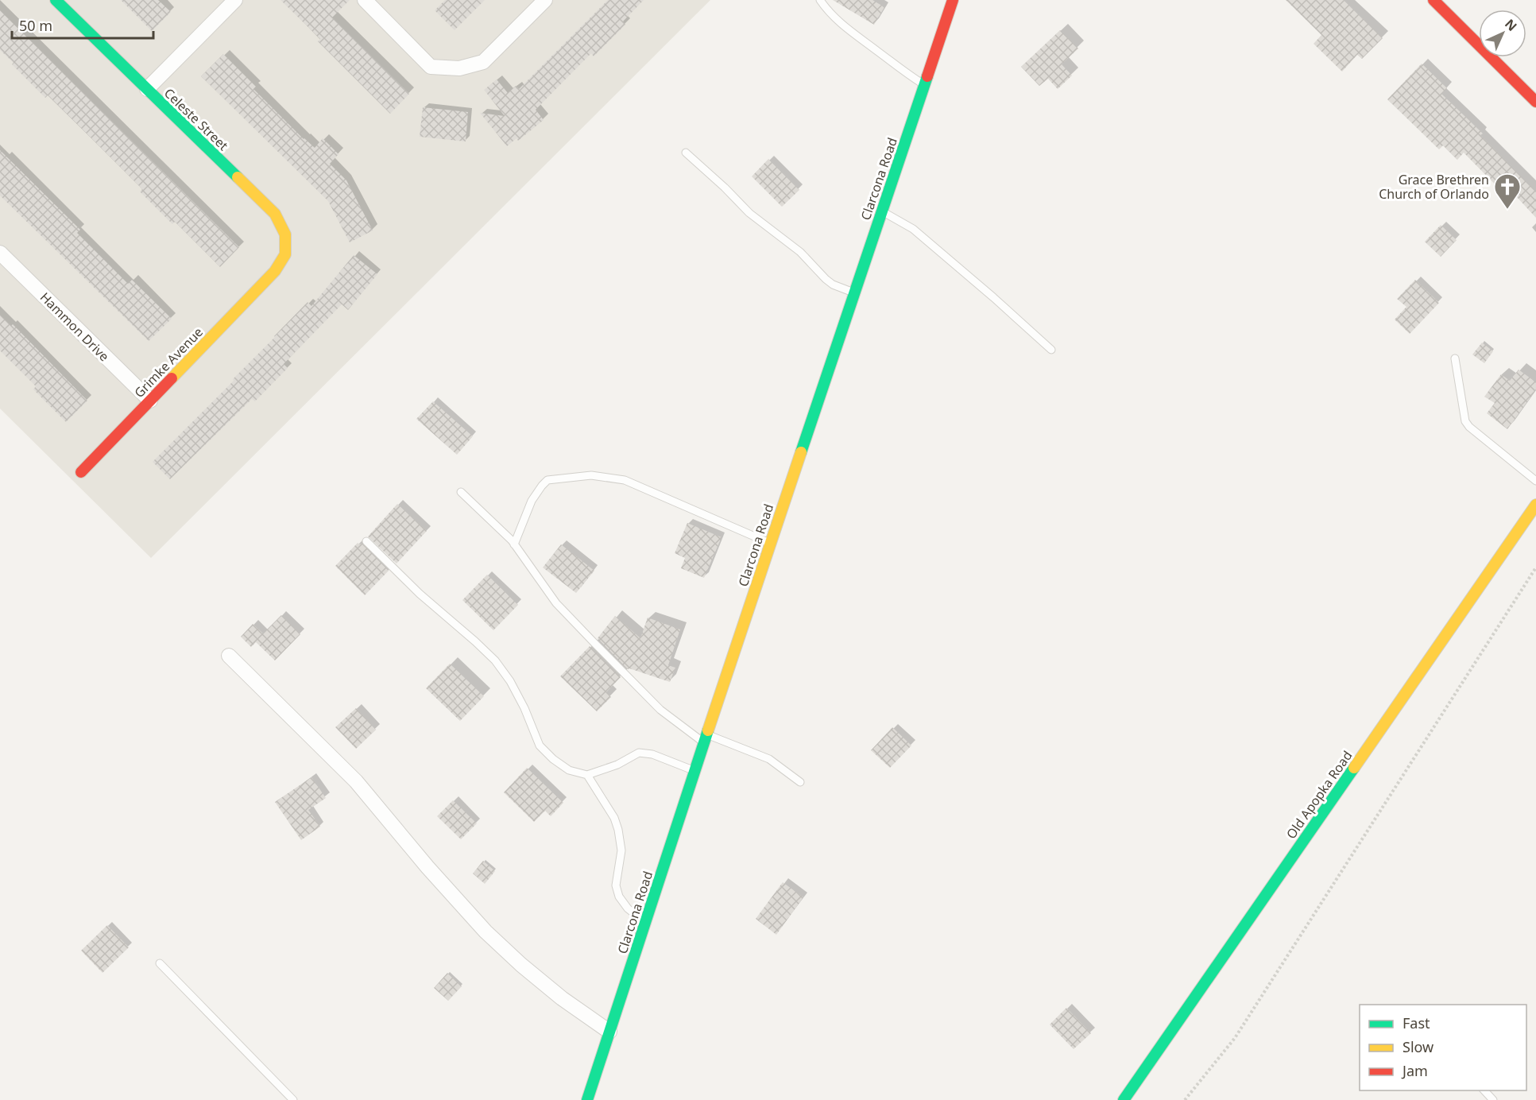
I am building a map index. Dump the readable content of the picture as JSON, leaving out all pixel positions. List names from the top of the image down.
{
  "streets": {
    "street": [
      "Celeste Street",
      "Clarcona Road",
      "Hammon Drive",
      "Grimke Avenue",
      "Old Apopka Road"
    ]
  },
  "crossings": [
    ["Celeste Street", "Grimke Avenue"],
    ["Hammon Drive", "Grimke Avenue"]
  ],
  "places": {
    "church": ["Grace Brethren Church of Orlando"]
  },
  "legend": ["Fast", "Slow", "Jam"],
  "scale_bar": "50 m",
  "north": "top right"
}
